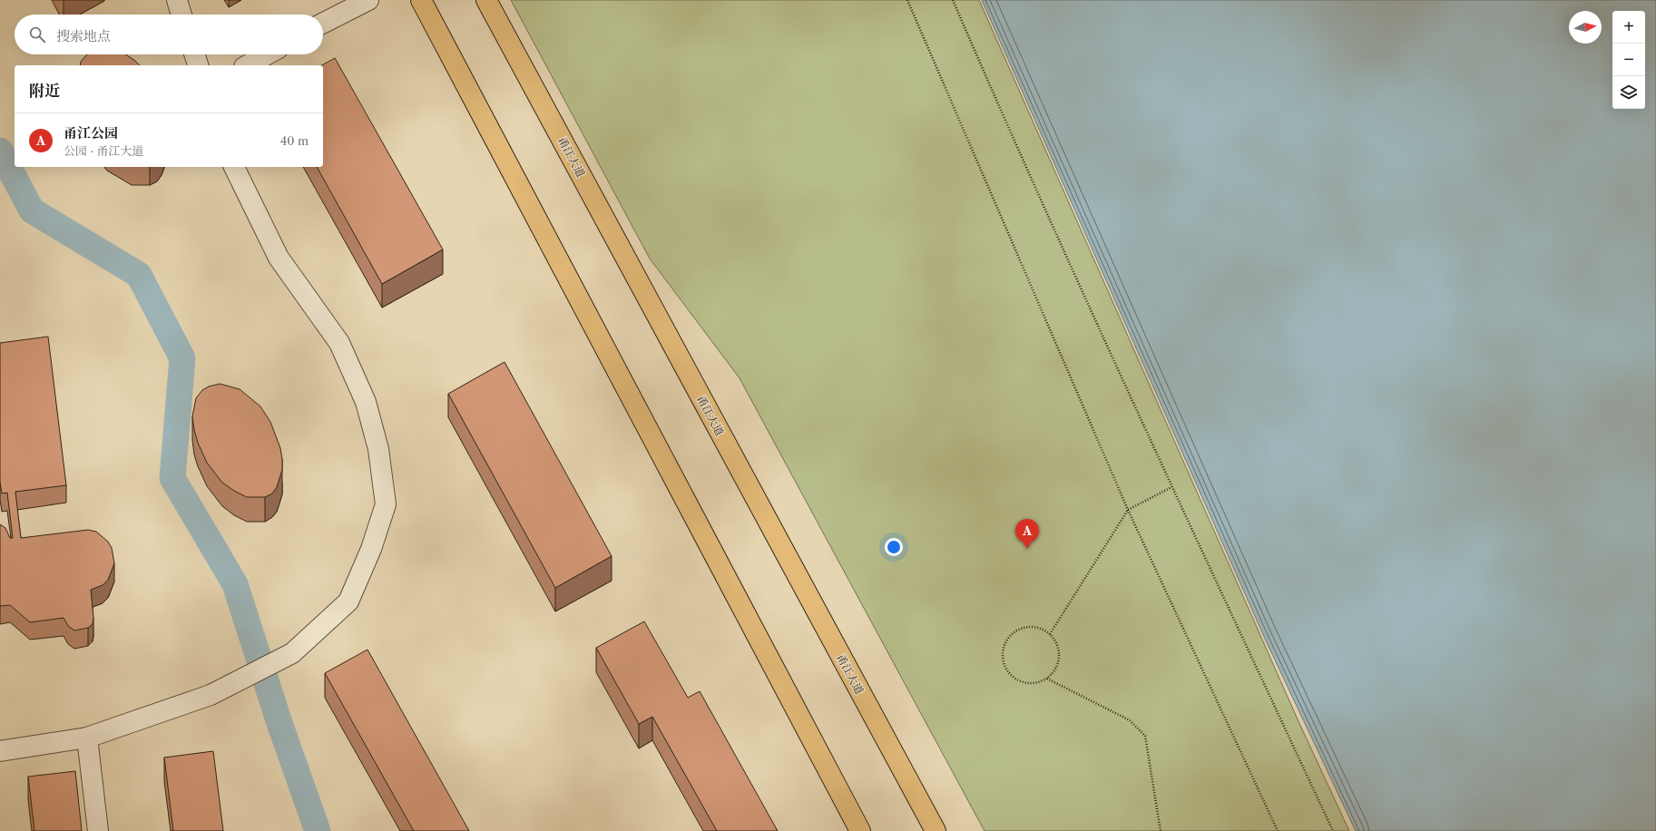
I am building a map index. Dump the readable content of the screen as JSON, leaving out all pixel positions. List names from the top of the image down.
{
  "streets": {
    "main road": ["甬江大道"]
  },
  "north": "right",
  "page": {
    "map_buttons": ["+", "−"],
    "search": "搜索地点",
    "heading": "附近",
    "list": [
      {
        "mark": "A",
        "name": "甬江公园",
        "note": "公园 · 甬江大道",
        "value": "40 m"
      }
    ],
    "pins": "A"
  }
}
